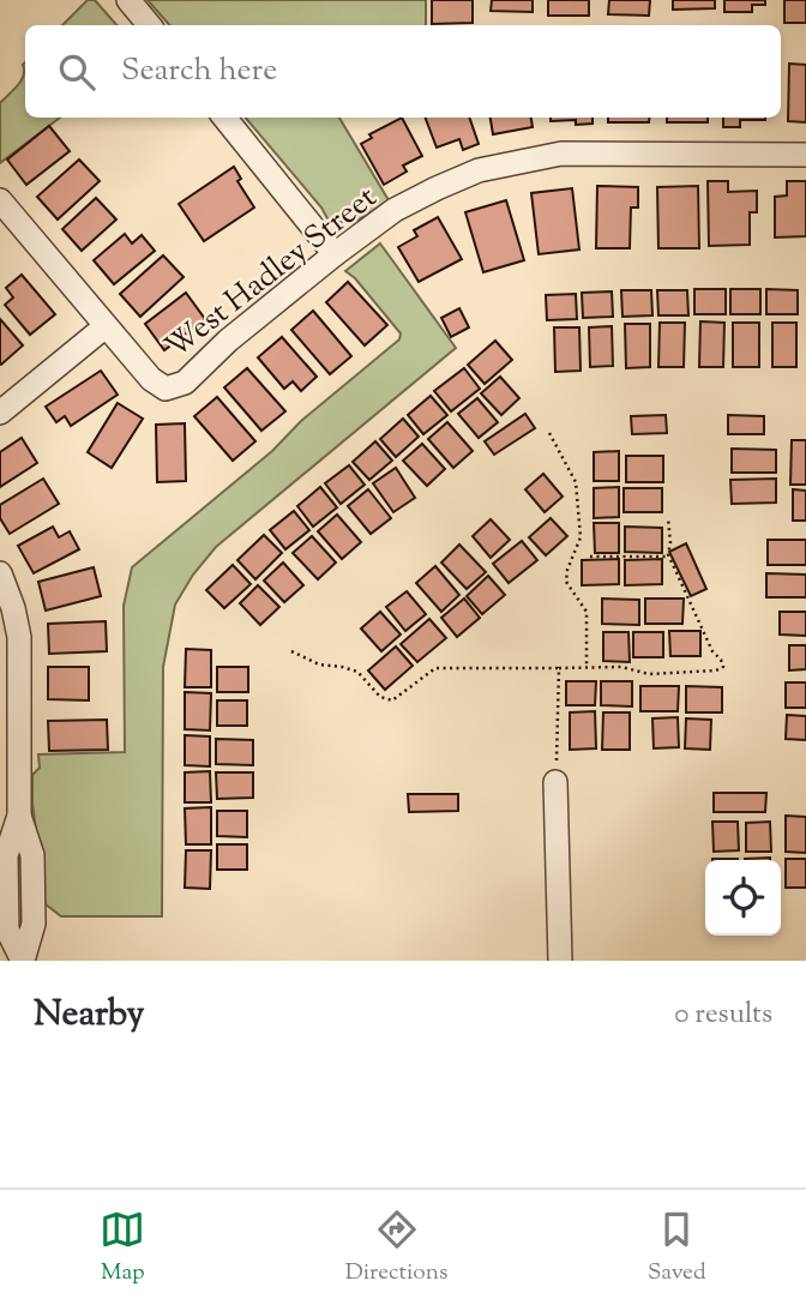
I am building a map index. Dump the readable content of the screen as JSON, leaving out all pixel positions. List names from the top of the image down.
{
  "streets": {
    "street": ["West Hadley Street"]
  },
  "page": {
    "search": "Search here",
    "heading": ["Nearby", "0 results"],
    "nav": ["Map", "Directions", "Saved"]
  }
}
